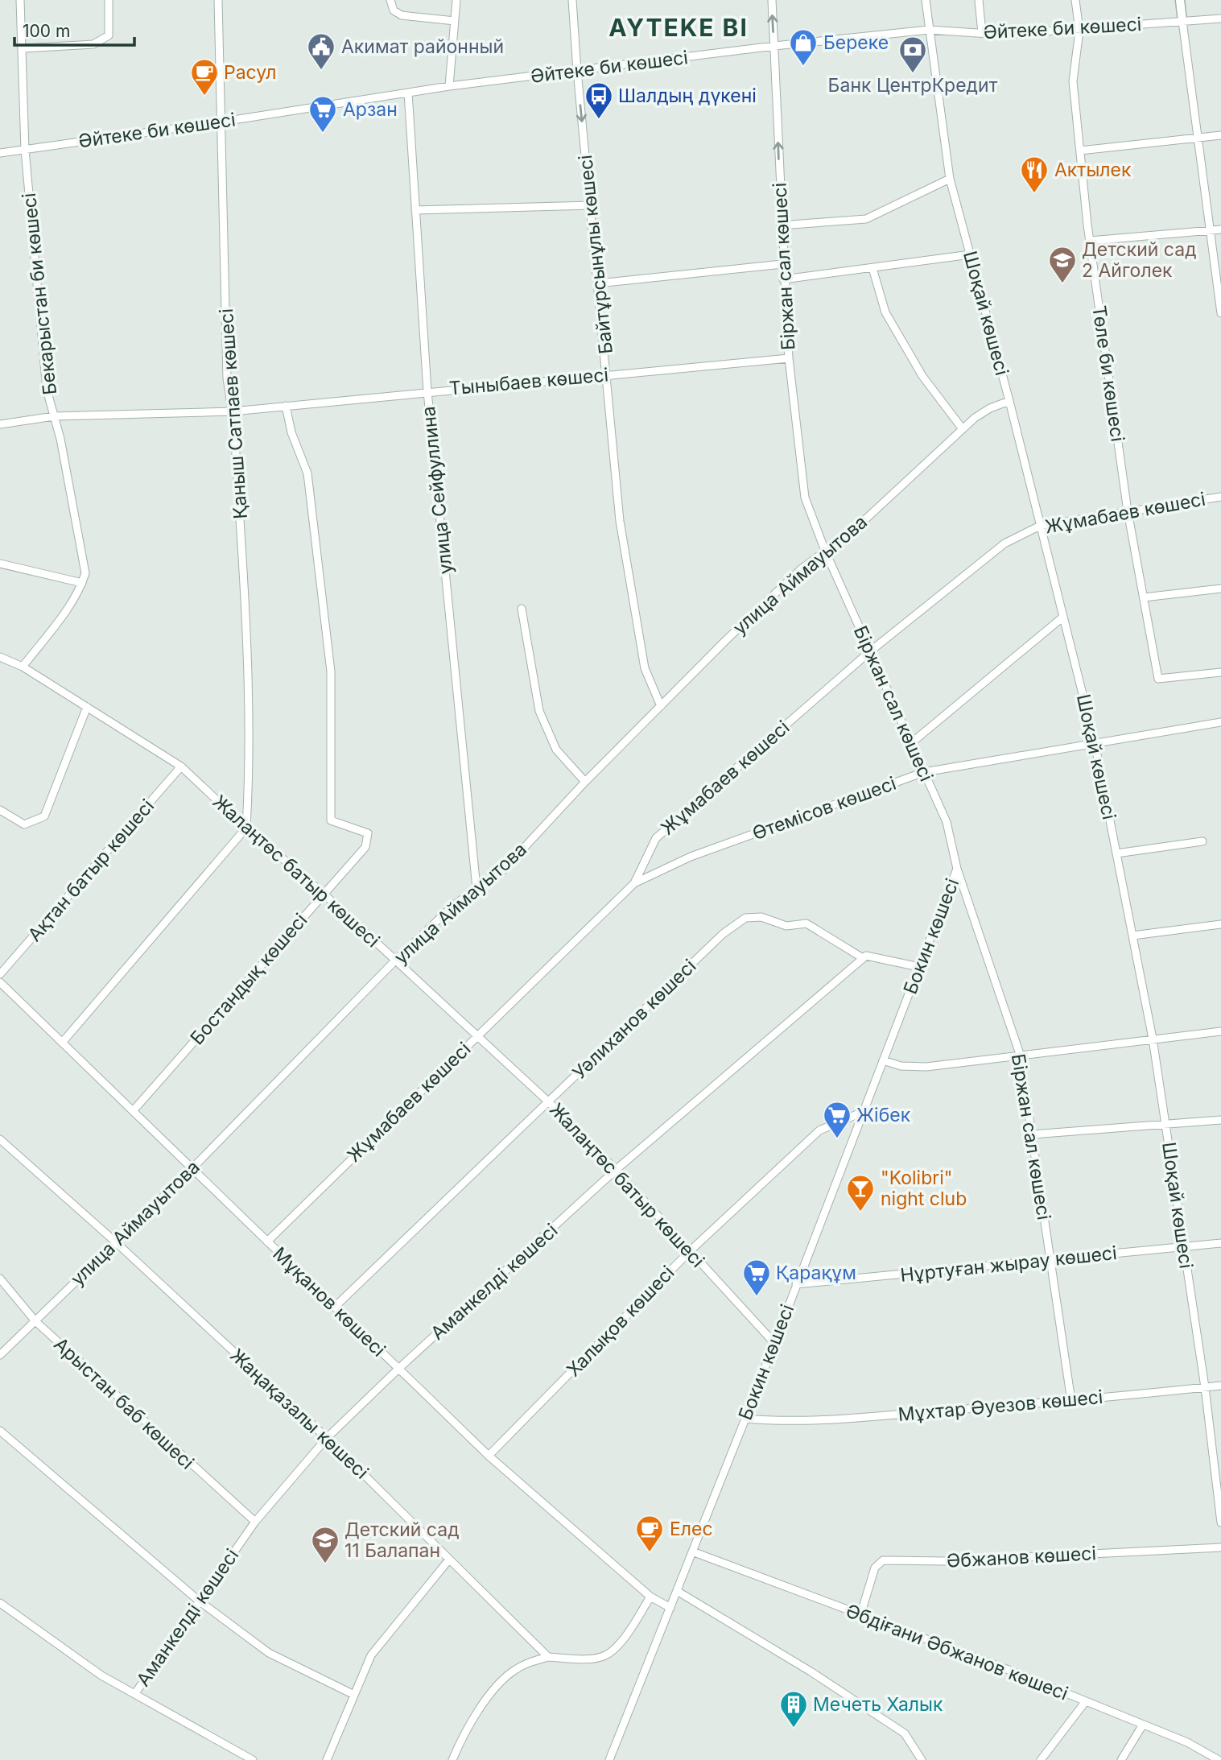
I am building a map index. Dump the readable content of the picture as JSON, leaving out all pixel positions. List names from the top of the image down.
{
  "streets": {
    "street": [
      "Әйтеке би көшесі",
      "Байтұрсынұлы көшесі",
      "Біржан сал көшесі",
      "Бекарыстан би көшесі",
      "Шоқай көшесі",
      "Төле би көшесі",
      "Тыныбаев көшесі",
      "Қаныш Сатпаев көшесі",
      "улица Сейфуллина",
      "Жұмабаев көшесі",
      "улица Аймауытова",
      "Өтемісов көшесі",
      "Ақтан батыр көшесі",
      "Жалаңтөс батыр көшесі",
      "Бокин көшесі",
      "Бостандық көшесі",
      "Уәлиханов көшесі",
      "Нұртуған жырау көшесі",
      "Аманкелді көшесі",
      "Мұқанов көшесі",
      "Халықов көшесі",
      "Арыстан баб көшесі",
      "Мұхтар Әуезов көшесі",
      "Жаңақазалы көшесі",
      "Әбжанов көшесі",
      "Әбдіғани Әбжанов көшесі"
    ]
  },
  "crossings": [
    ["Әйтеке би көшесі", "Байтұрсынұлы көшесі"],
    ["Әйтеке би көшесі", "Біржан сал көшесі"],
    ["Әйтеке би көшесі", "Бекарыстан би көшесі"],
    ["Әйтеке би көшесі", "Шоқай көшесі"],
    ["Әйтеке би көшесі", "Төле би көшесі"],
    ["Әйтеке би көшесі", "Қаныш Сатпаев көшесі"],
    ["Әйтеке би көшесі", "улица Сейфуллина"],
    ["Байтұрсынұлы көшесі", "Тыныбаев көшесі"],
    ["Байтұрсынұлы көшесі", "улица Аймауытова"],
    ["Біржан сал көшесі", "Тыныбаев көшесі"],
    ["Біржан сал көшесі", "Жұмабаев көшесі"],
    ["Біржан сал көшесі", "улица Аймауытова"],
    ["Біржан сал көшесі", "Өтемісов көшесі"],
    ["Біржан сал көшесі", "Бокин көшесі"],
    ["Біржан сал көшесі", "Нұртуған жырау көшесі"],
    ["Біржан сал көшесі", "Мұхтар Әуезов көшесі"],
    ["Бекарыстан би көшесі", "Тыныбаев көшесі"],
    ["Шоқай көшесі", "Жұмабаев көшесі"],
    ["Шоқай көшесі", "улица Аймауытова"],
    ["Шоқай көшесі", "Өтемісов көшесі"],
    ["Шоқай көшесі", "Нұртуған жырау көшесі"],
    ["Шоқай көшесі", "Мұхтар Әуезов көшесі"],
    ["Төле би көшесі", "Жұмабаев көшесі"],
    ["Тыныбаев көшесі", "Қаныш Сатпаев көшесі"],
    ["Тыныбаев көшесі", "улица Сейфуллина"],
    ["Тыныбаев көшесі", "Бостандық көшесі"],
    ["Қаныш Сатпаев көшесі", "Жалаңтөс батыр көшесі"],
    ["улица Сейфуллина", "улица Аймауытова"],
    ["Жұмабаев көшесі", "Өтемісов көшесі"],
    ["Жұмабаев көшесі", "Жалаңтөс батыр көшесі"],
    ["Жұмабаев көшесі", "Мұқанов көшесі"],
    ["улица Аймауытова", "Жалаңтөс батыр көшесі"],
    ["улица Аймауытова", "Мұқанов көшесі"],
    ["улица Аймауытова", "Арыстан баб көшесі"],
    ["улица Аймауытова", "Жаңақазалы көшесі"],
    ["Ақтан батыр көшесі", "Жалаңтөс батыр көшесі"],
    ["Жалаңтөс батыр көшесі", "Бокин көшесі"],
    ["Жалаңтөс батыр көшесі", "Бостандық көшесі"],
    ["Жалаңтөс батыр көшесі", "Уәлиханов көшесі"],
    ["Жалаңтөс батыр көшесі", "Аманкелді көшесі"],
    ["Жалаңтөс батыр көшесі", "Халықов көшесі"],
    ["Бокин көшесі", "Нұртуған жырау көшесі"],
    ["Бокин көшесі", "Мұқанов көшесі"],
    ["Бокин көшесі", "Халықов көшесі"],
    ["Бокин көшесі", "Мұхтар Әуезов көшесі"],
    ["Бокин көшесі", "Әбдіғани Әбжанов көшесі"],
    ["Бостандық көшесі", "Мұқанов көшесі"],
    ["Уәлиханов көшесі", "Аманкелді көшесі"],
    ["Уәлиханов көшесі", "Мұқанов көшесі"],
    ["Аманкелді көшесі", "Мұқанов көшесі"],
    ["Аманкелді көшесі", "Арыстан баб көшесі"],
    ["Аманкелді көшесі", "Жаңақазалы көшесі"],
    ["Мұқанов көшесі", "Халықов көшесі"],
    ["Әбжанов көшесі", "Әбдіғани Әбжанов көшесі"]
  ],
  "districts": ["AYTEKE BI"],
  "places": {
    "shop": ["Береке"],
    "public building": ["Акимат районный"],
    "bank": ["Банк ЦентрКредит"],
    "cafe": ["Расул", "Елес"],
    "bus stop": ["Шалдың дүкені"],
    "supermarket": ["Арзан", "Жібек", "Қарақұм"],
    "restaurant": ["Актылек"],
    "school or university": ["Детский сад 2 Айголек", "Детский сад 11 Балапан"],
    "bar": ["\"Kolibri\" night club"],
    "building": ["Мечеть Халык"]
  },
  "scale_bar": "100 m"
}
